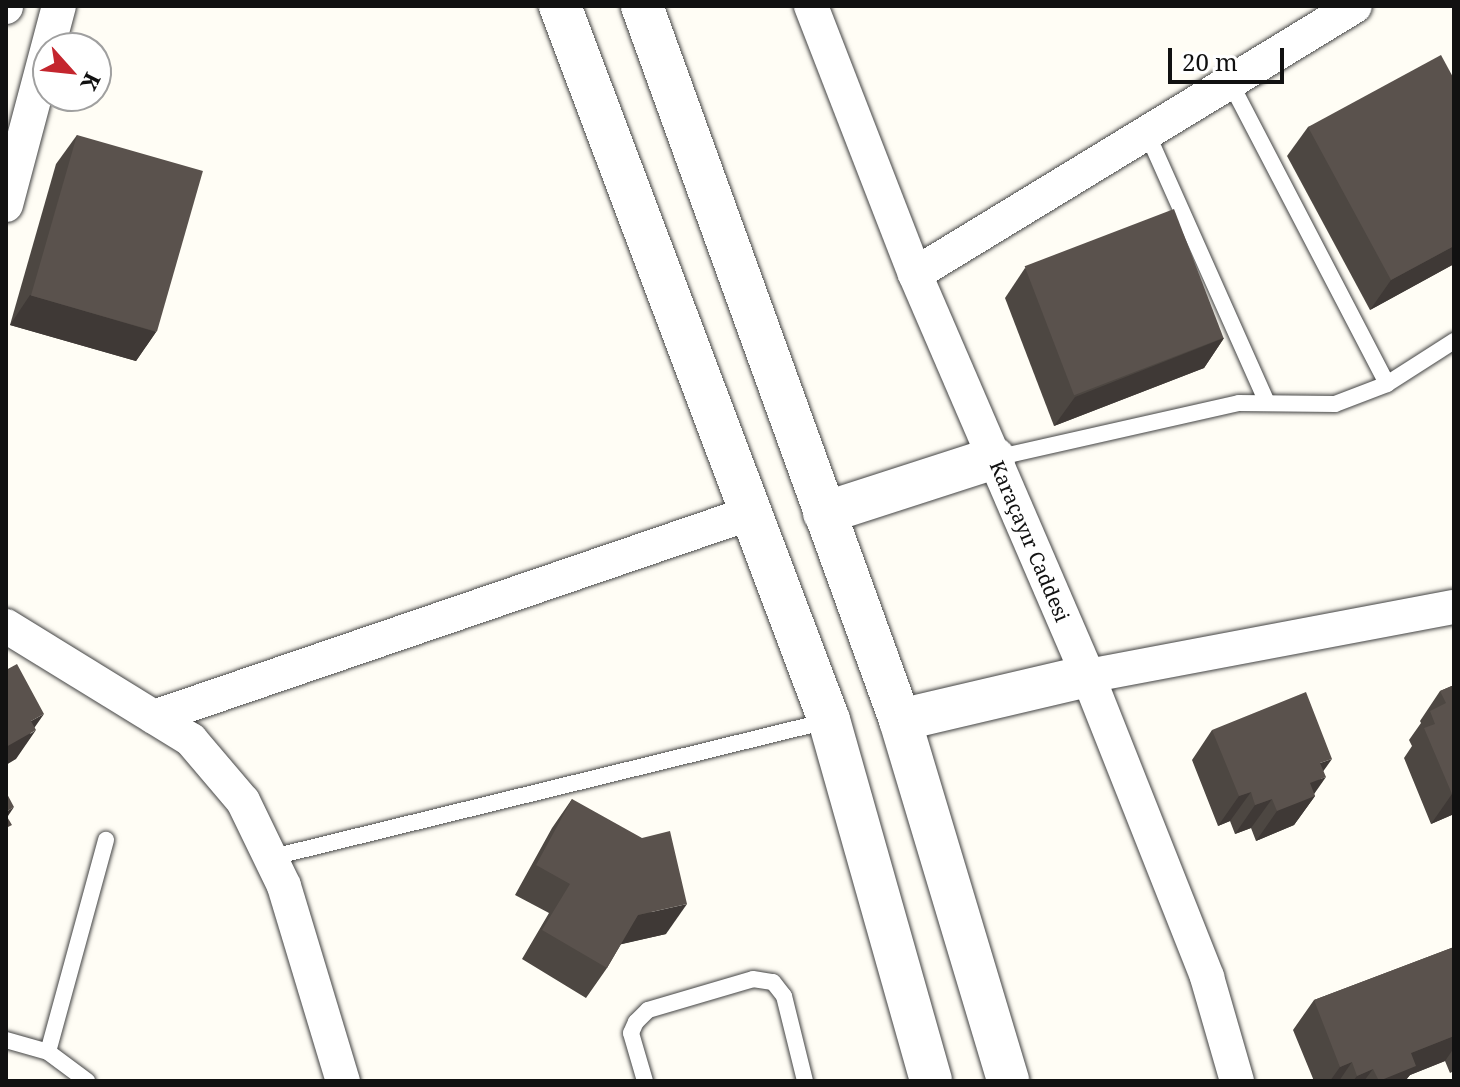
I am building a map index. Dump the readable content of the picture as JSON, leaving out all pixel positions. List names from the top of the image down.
{
  "streets": {
    "street": ["Karaçayır Caddesi"]
  },
  "scale_bar": "20 m",
  "north": "bottom right"
}
